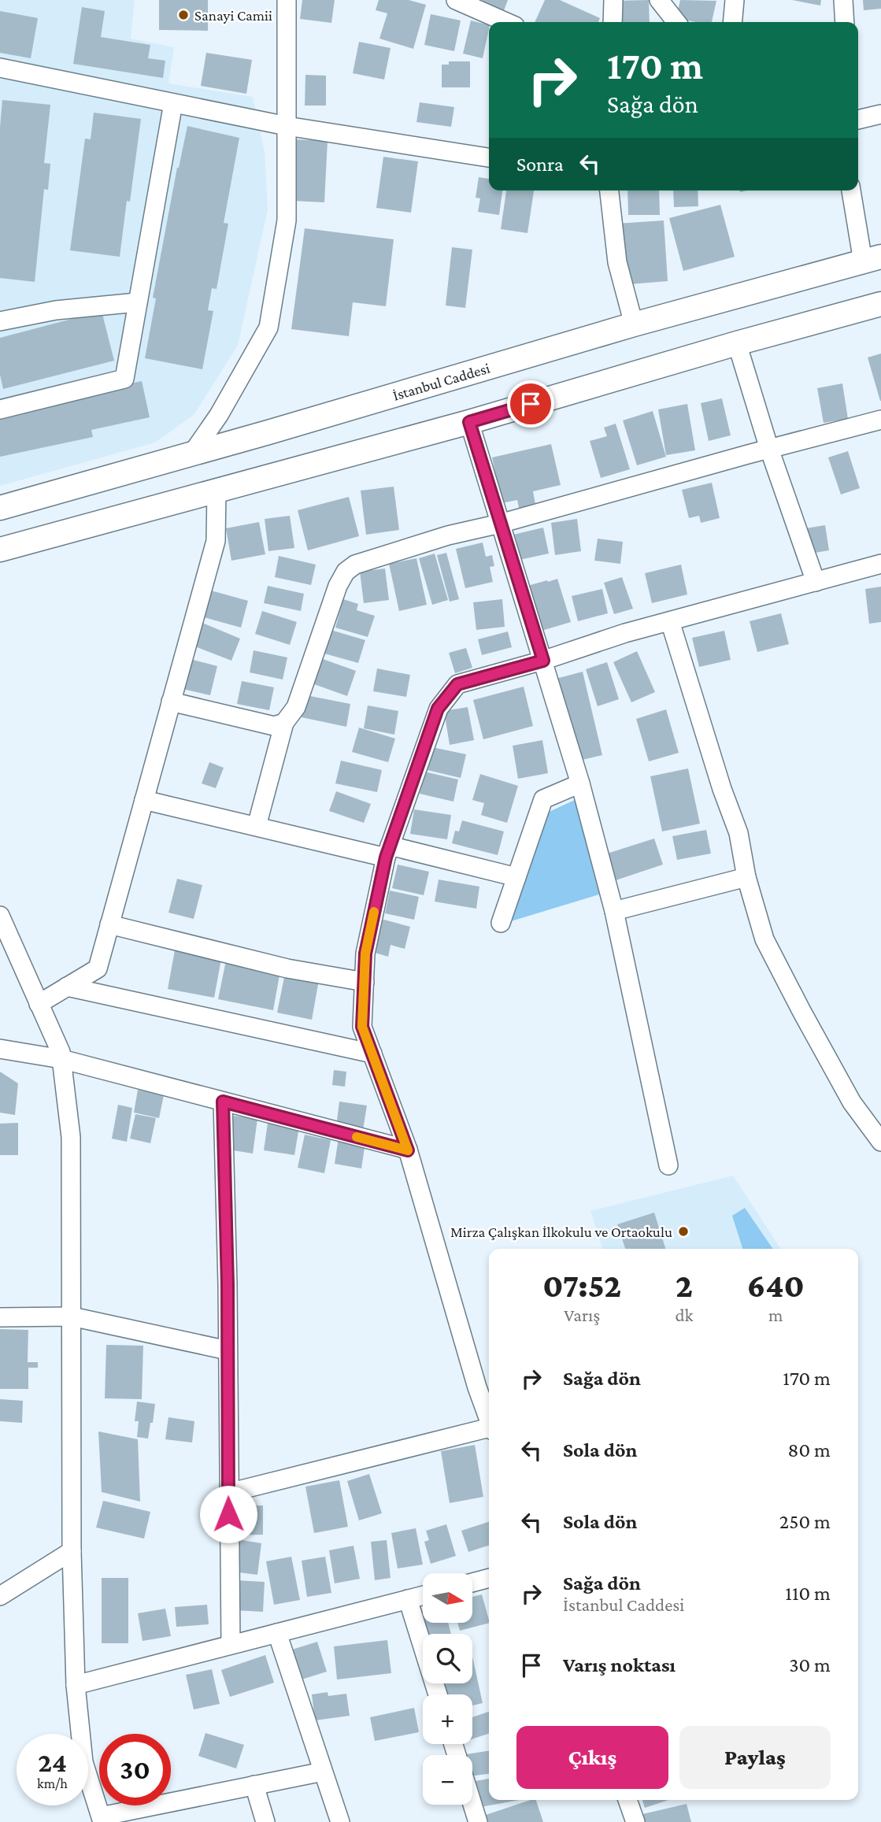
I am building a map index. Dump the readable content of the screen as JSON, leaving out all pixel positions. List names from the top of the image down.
{
  "streets": {
    "main road": ["İstanbul Caddesi"]
  },
  "places": ["Sanayi Camii", "Mirza Çalışkan İlkokulu ve Ortaokulu"],
  "north": "right",
  "page": {
    "turn": ["170 m", "Sağa dön"],
    "then": "Sonra",
    "eta": [
      "07:52",
      "Varış",
      "2",
      "dk",
      "640",
      "m"
    ],
    "list": [
      {
        "name": "Sağa dön",
        "value": "170 m"
      },
      {
        "name": "Sola dön",
        "value": "80 m"
      },
      {
        "name": "Sola dön",
        "value": "250 m"
      },
      {
        "name": "Sağa dön",
        "note": "İstanbul Caddesi",
        "value": "110 m"
      },
      {
        "name": "Varış noktası",
        "value": "30 m"
      }
    ],
    "map_buttons": ["+", "−"],
    "buttons": ["Çıkış", "Paylaş"],
    "speed": "24 km/h",
    "limit": "30"
  }
}
